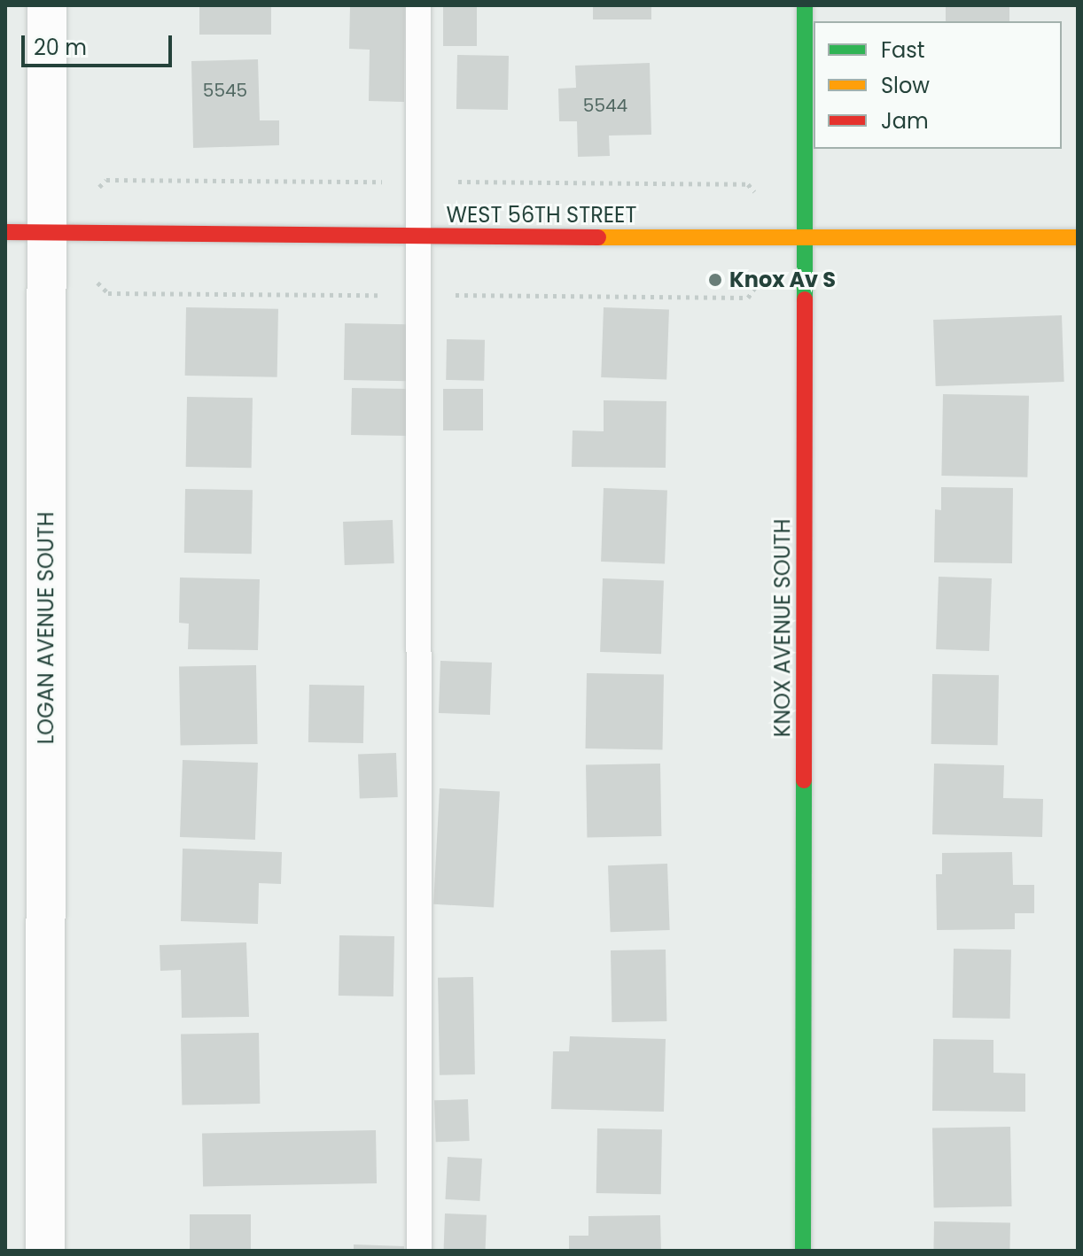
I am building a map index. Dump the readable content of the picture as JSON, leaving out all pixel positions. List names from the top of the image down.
{
  "streets": {
    "street": ["WEST 56TH STREET", "LOGAN AVENUE SOUTH", "KNOX AVENUE SOUTH"]
  },
  "crossings": [
    ["WEST 56TH STREET", "LOGAN AVENUE SOUTH"],
    ["WEST 56TH STREET", "KNOX AVENUE SOUTH"]
  ],
  "places": ["Knox Av S"],
  "house_numbers": ["5545", "5544"],
  "legend": ["Fast", "Slow", "Jam"],
  "scale_bar": "20 m"
}
